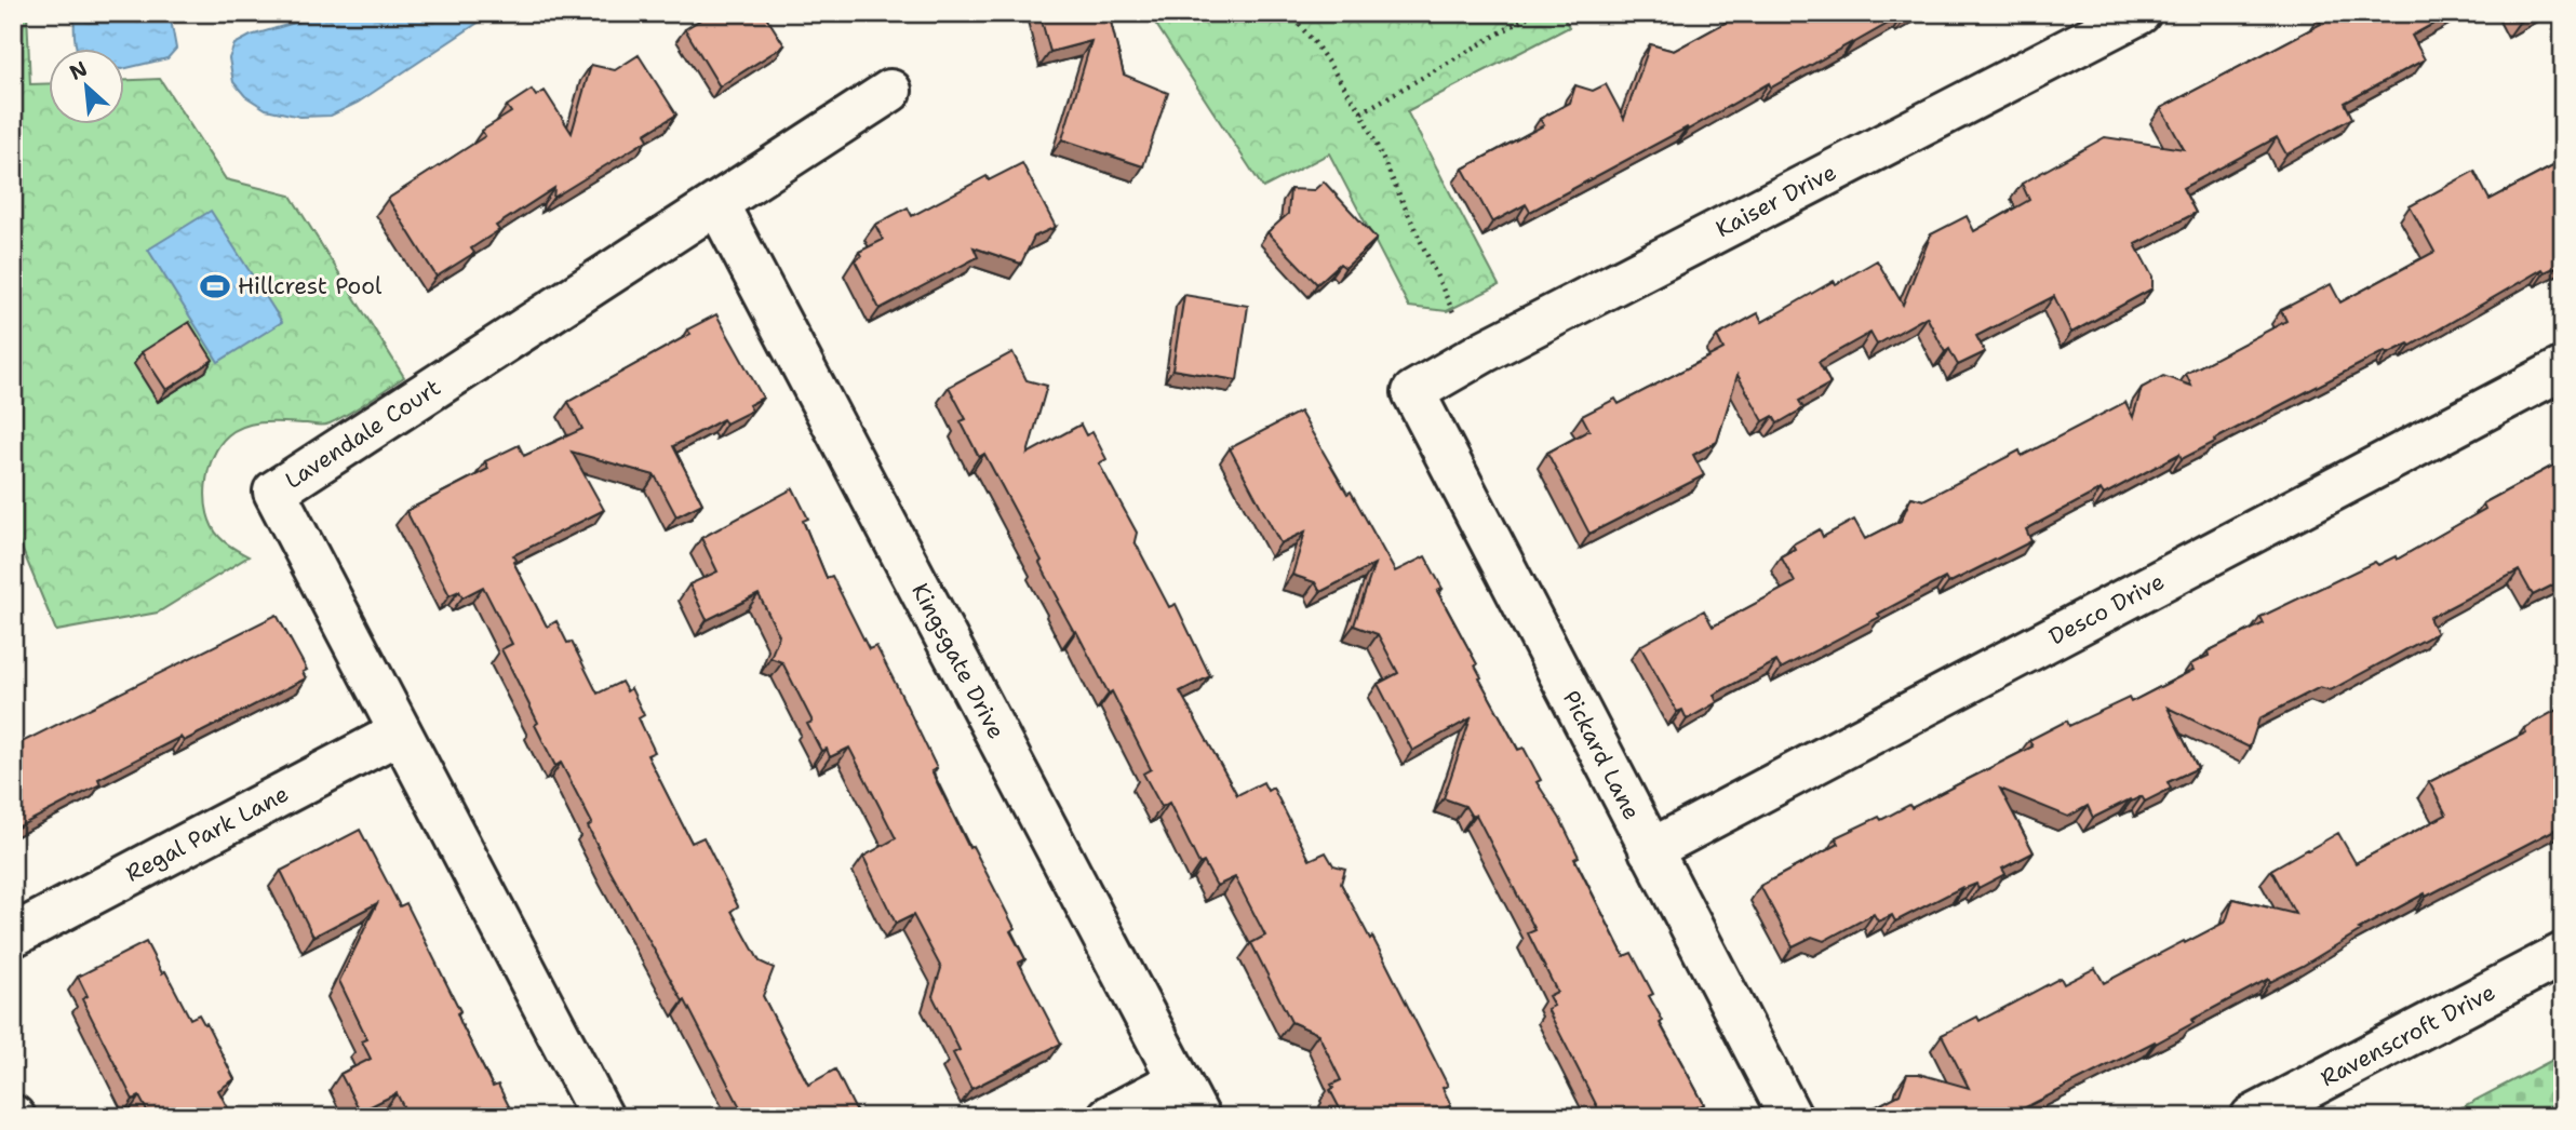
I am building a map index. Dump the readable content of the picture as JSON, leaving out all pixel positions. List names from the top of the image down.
{
  "streets": {
    "street": [
      "Kaiser Drive",
      "Lavendale Court",
      "Desco Drive",
      "Kingsgate Drive",
      "Pickard Lane",
      "Regal Park Lane",
      "Ravenscroft Drive"
    ]
  },
  "crossings": [
    ["Kaiser Drive", "Pickard Lane"],
    ["Lavendale Court", "Kingsgate Drive"],
    ["Lavendale Court", "Regal Park Lane"],
    ["Desco Drive", "Pickard Lane"]
  ],
  "places": {
    "sports": ["Hillcrest Pool"]
  },
  "north": "top left"
}
